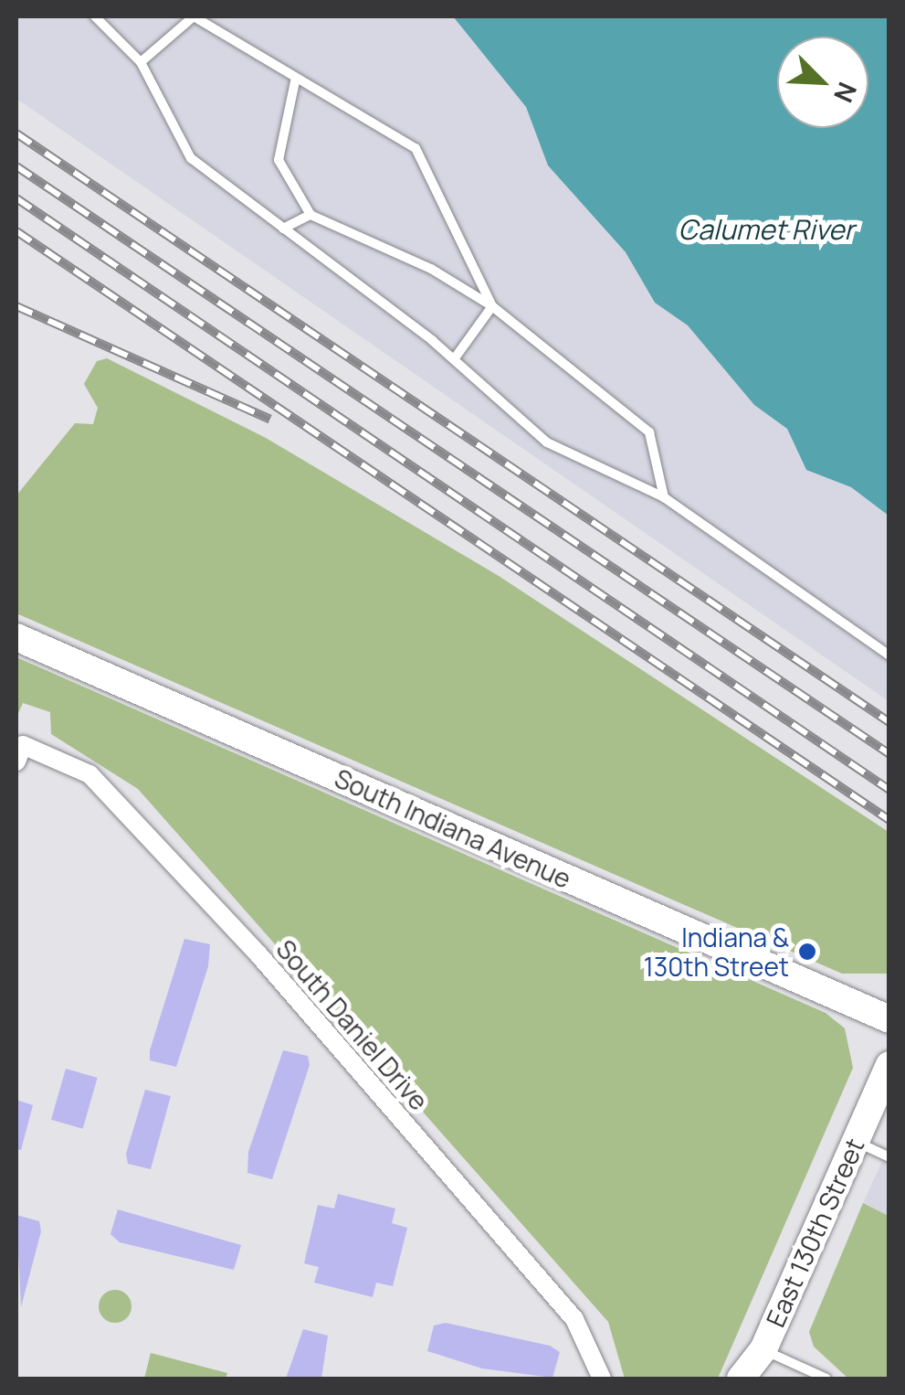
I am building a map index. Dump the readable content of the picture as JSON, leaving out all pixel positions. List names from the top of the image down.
{
  "streets": {
    "main road": ["South Indiana Avenue", "East 130th Street"],
    "street": ["South Daniel Drive"]
  },
  "water": ["Calumet River"],
  "places": ["Indiana & 130th Street"],
  "north": "bottom right"
}
